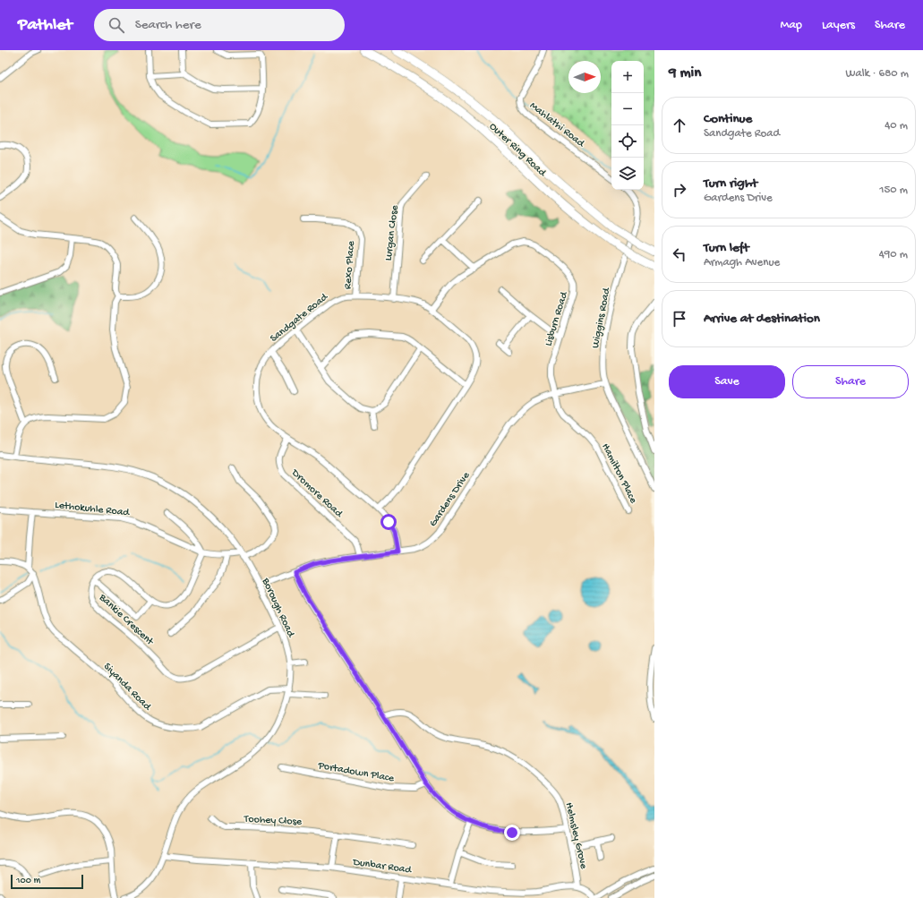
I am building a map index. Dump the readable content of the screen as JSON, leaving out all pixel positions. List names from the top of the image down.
{
  "streets": {
    "highway": ["Outer Ring Road"],
    "street": [
      "Mahlathi Road",
      "Lurgan Close",
      "Rexo Place",
      "Sandgate Road",
      "Wiggins Road",
      "Lisburn Road",
      "Hamilton Place",
      "Dromore Road",
      "Gardens Drive",
      "Lethokuhle Road",
      "Borough Road",
      "Bankie Crescent",
      "Siyanda Road",
      "Portadown Place",
      "Toohey Close",
      "Helmsley Grove",
      "Dunbar Road"
    ]
  },
  "crossings": [
    ["Lurgan Close", "Sandgate Road"],
    ["Rexo Place", "Sandgate Road"],
    ["Sandgate Road", "Lisburn Road"],
    ["Sandgate Road", "Dromore Road"],
    ["Sandgate Road", "Gardens Drive"],
    ["Wiggins Road", "Gardens Drive"],
    ["Lisburn Road", "Hamilton Place"],
    ["Lisburn Road", "Gardens Drive"],
    ["Hamilton Place", "Gardens Drive"],
    ["Dromore Road", "Gardens Drive"],
    ["Gardens Drive", "Borough Road"],
    ["Lethokuhle Road", "Borough Road"],
    ["Borough Road", "Bankie Crescent"],
    ["Borough Road", "Siyanda Road"],
    ["Borough Road", "Dunbar Road"],
    ["Helmsley Grove", "Dunbar Road"]
  ],
  "scale_bar": "100 m",
  "north": "right",
  "page": {
    "header": "Pathlet",
    "search": "Search here",
    "nav": ["Map", "Layers", "Share"],
    "heading": ["9 min", "Walk · 680 m"],
    "map_buttons": ["+", "−"],
    "list": [
      ["Continue", "Sandgate Road", "40 m"],
      ["Turn right", "Gardens Drive", "150 m"],
      ["Turn left", "Armagh Avenue", "490 m"],
      "Arrive at destination"
    ],
    "buttons": ["Save", "Share"],
    "scale": "100 m"
  }
}
